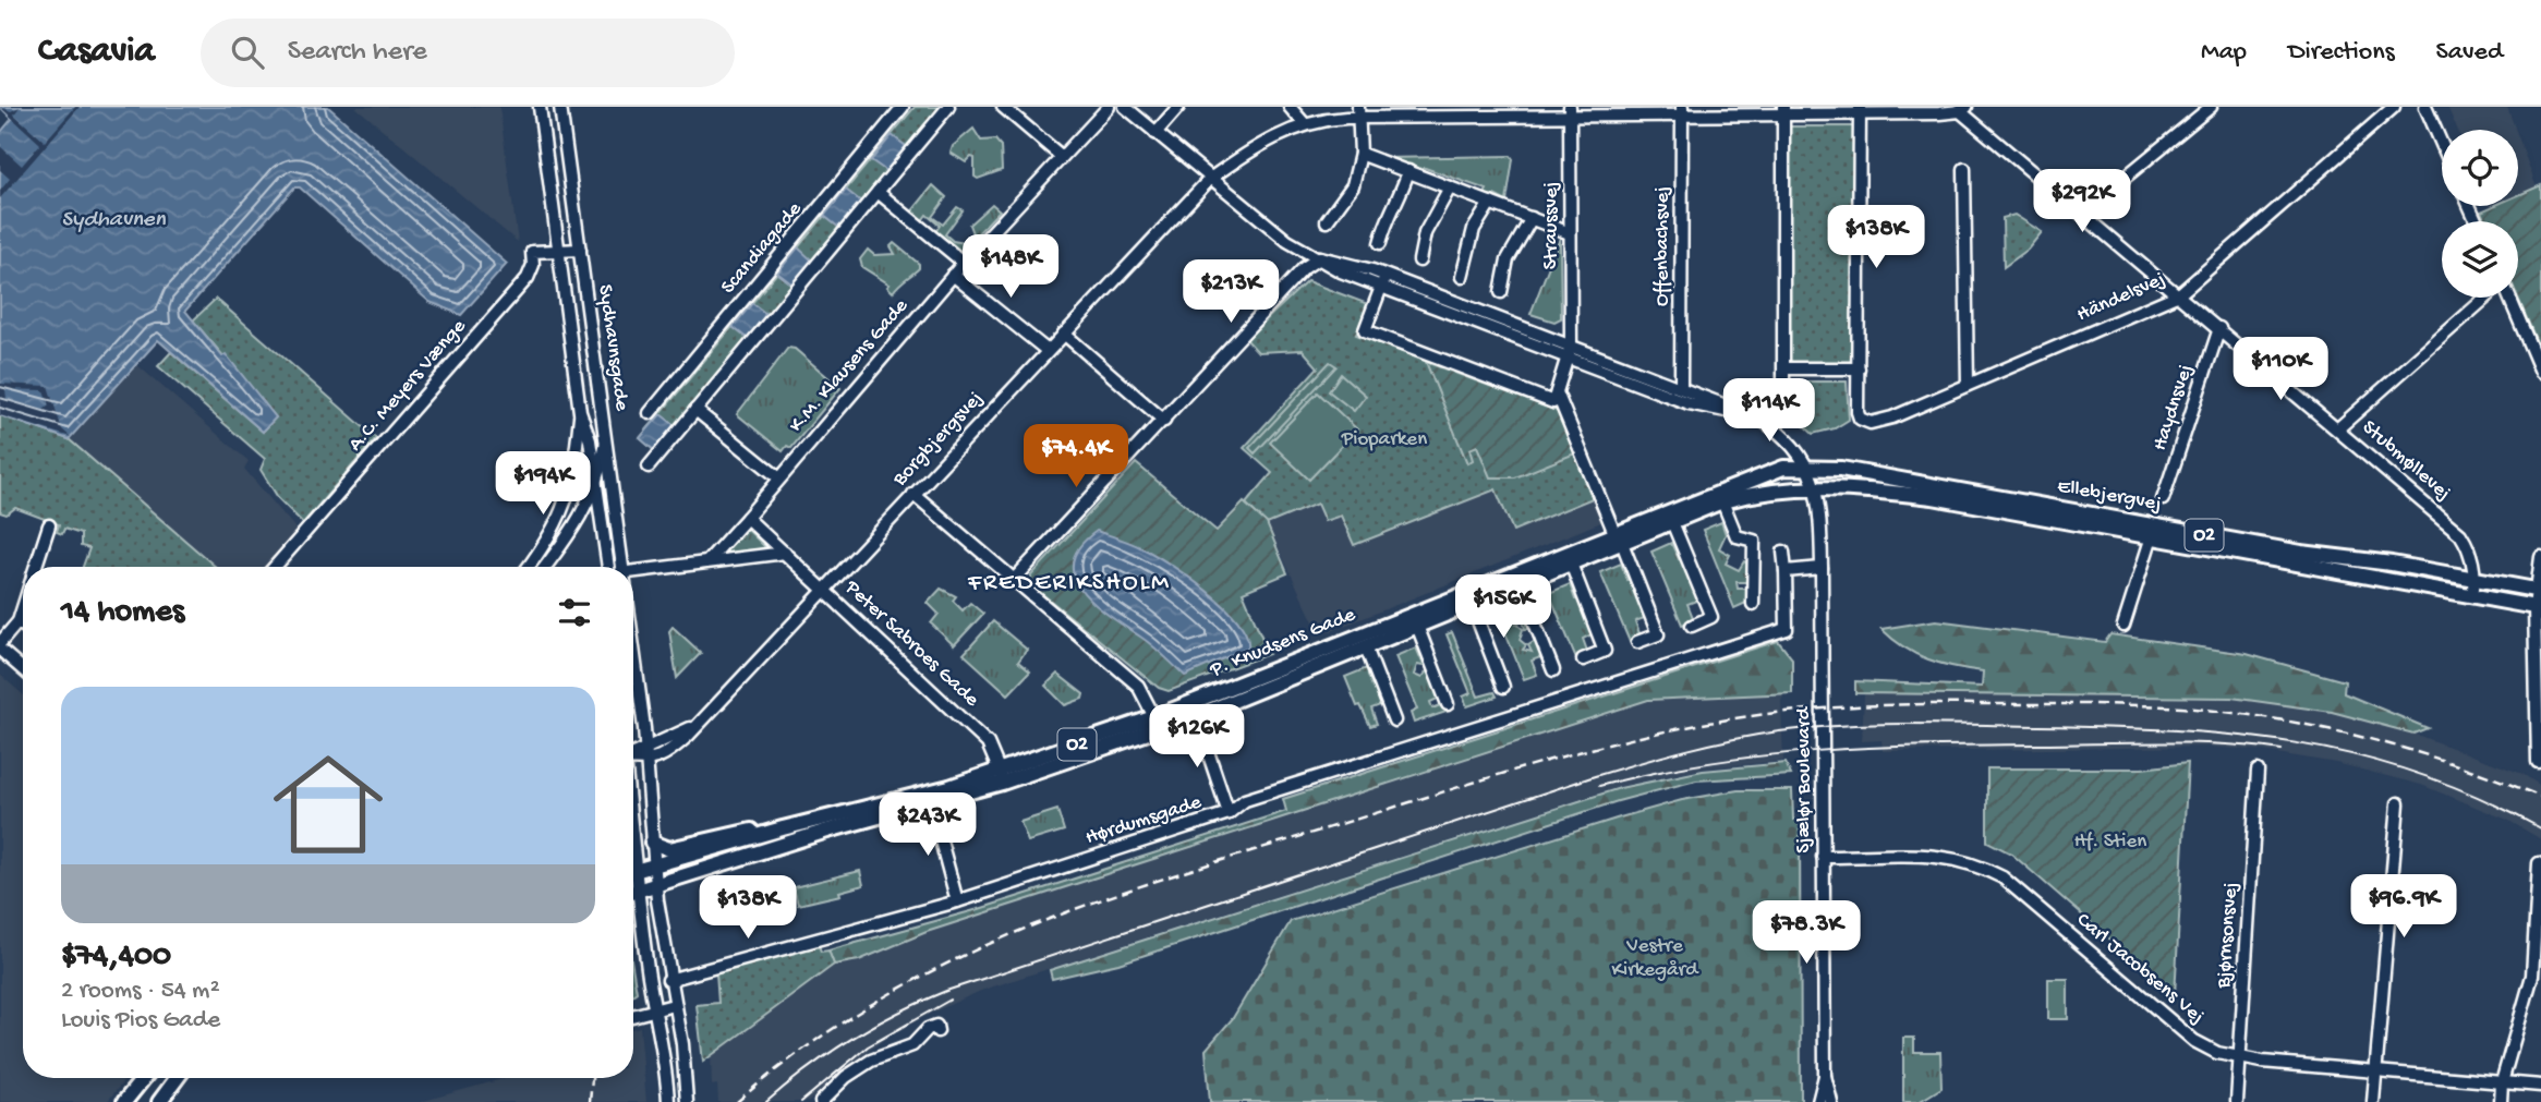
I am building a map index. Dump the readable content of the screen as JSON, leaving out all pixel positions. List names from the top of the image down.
{
  "streets": {
    "main road": ["Ellebjergvej", "O2", "P. Knudsens Gade"],
    "street": [
      "Straussvej",
      "Offenbachsvej",
      "Scandiagade",
      "Händelsvej",
      "Sydhavnsgade",
      "K.M. Klausens Gade",
      "A.C. Meyers Vænge",
      "Haydnsvej",
      "Borgbjergsvej",
      "Stubmøllevej",
      "Peter Sabroes Gade",
      "Sjælør Boulevard",
      "Hørdumsgade",
      "Bjørnsonsvej",
      "Carl Jacobsens Vej"
    ]
  },
  "crossings": [
    ["Händelsvej", "Stubmøllevej"],
    ["Sydhavnsgade", "A.C. Meyers Vænge"],
    ["Sydhavnsgade", "Borgbjergsvej"],
    ["Sydhavnsgade", "O2"],
    ["Sydhavnsgade", "P. Knudsens Gade"],
    ["Sydhavnsgade", "Hørdumsgade"],
    ["K.M. Klausens Gade", "Peter Sabroes Gade"],
    ["Haydnsvej", "Stubmøllevej"],
    ["Borgbjergsvej", "Peter Sabroes Gade"],
    ["Stubmøllevej", "Ellebjergvej"],
    ["Ellebjergvej", "P. Knudsens Gade"],
    ["Ellebjergvej", "Sjælør Boulevard"],
    ["O2", "P. Knudsens Gade"],
    ["P. Knudsens Gade", "Peter Sabroes Gade"],
    ["P. Knudsens Gade", "Sjælør Boulevard"],
    ["Sjælør Boulevard", "Carl Jacobsens Vej"],
    ["Bjørnsonsvej", "Carl Jacobsens Vej"]
  ],
  "districts": ["FREDERIKSHOLM"],
  "water": ["Sydhavnen"],
  "parks": ["Pioparken", "Hf. Stien", "Vestre Kirkegård"],
  "page": {
    "header": "Casavia",
    "search": "Search here",
    "nav": ["Map", "Directions", "Saved"],
    "price": [
      "$292K",
      "$138K",
      "$148K",
      "$213K",
      "$110K",
      "$114K",
      "$74.4K",
      "$194K",
      "$156K",
      "$126K",
      "$243K",
      "$96.9K",
      "$138K",
      "$78.3K"
    ],
    "heading": "14 homes",
    "list": [
      {
        "name": "$74,400",
        "note": "2 rooms · 54 m² · Louis Pios Gade"
      }
    ]
  }
}
